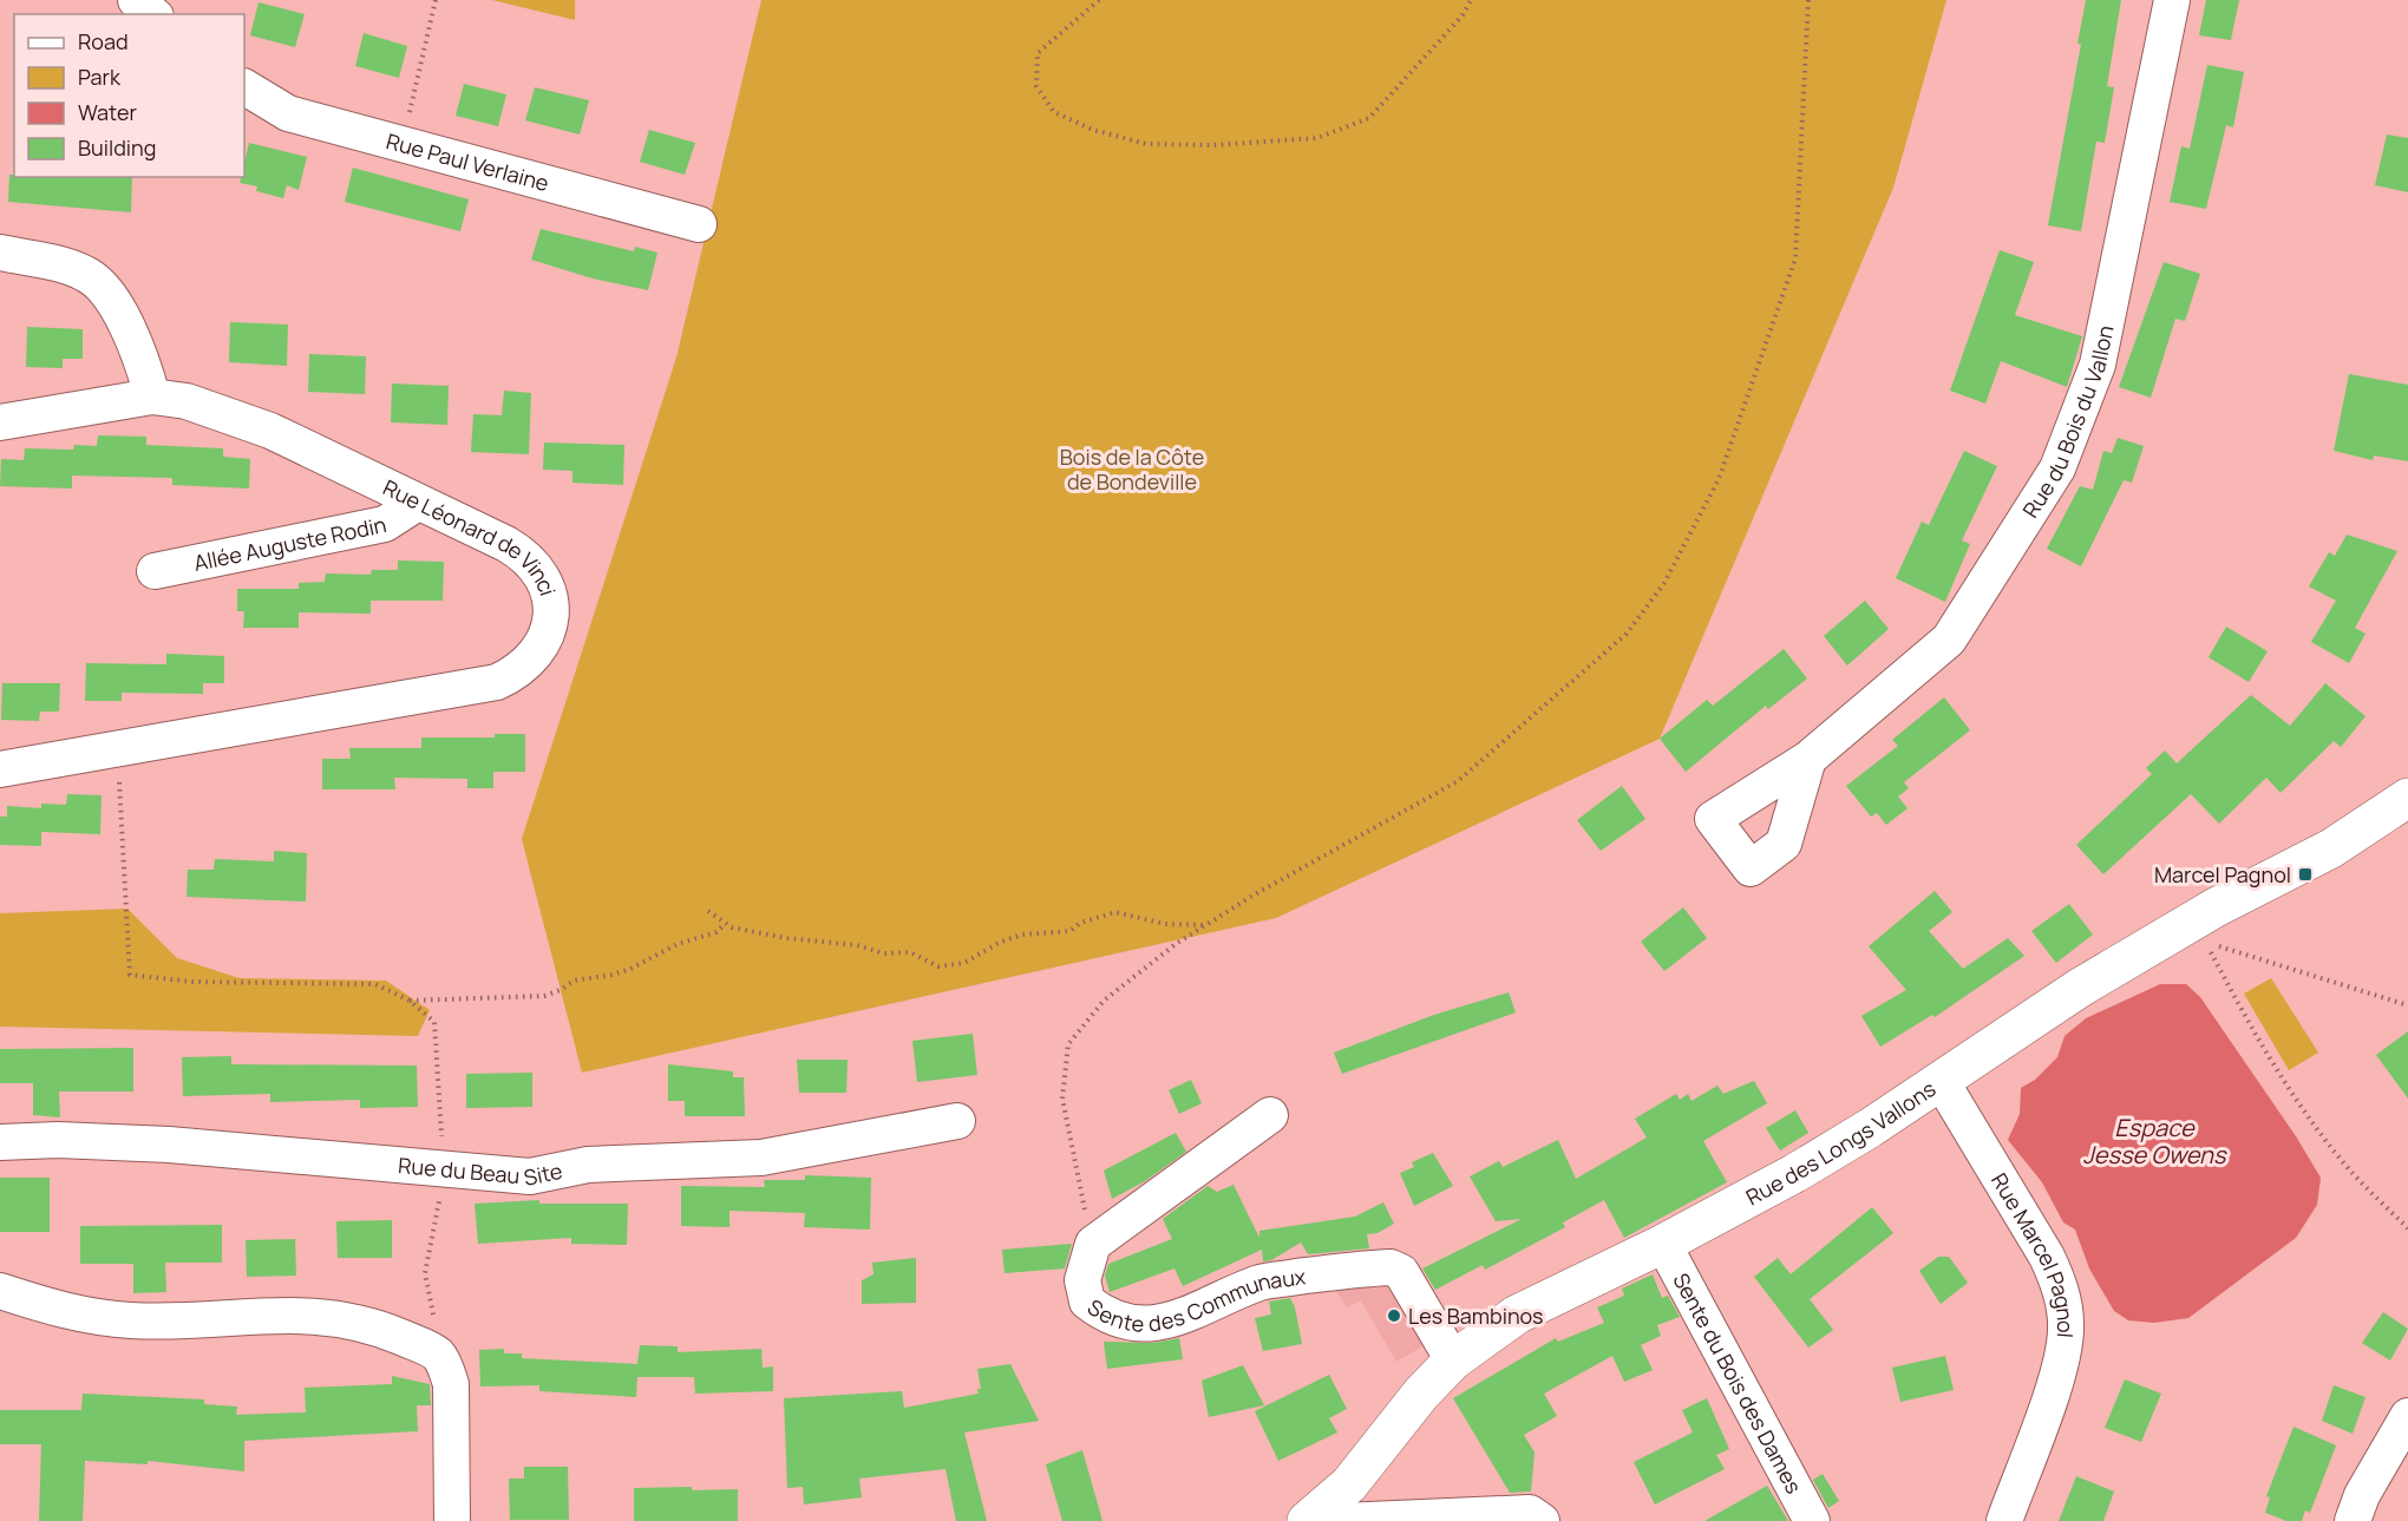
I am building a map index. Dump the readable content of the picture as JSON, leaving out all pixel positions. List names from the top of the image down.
{
  "streets": {
    "street": [
      "Rue Paul Verlaine",
      "Rue du Bois du Vallon",
      "Allée Auguste Rodin",
      "Rue Léonard de Vinci",
      "Rue des Longs Vallons",
      "Rue du Beau Site",
      "Rue Marcel Pagnol",
      "Sente des Communaux",
      "Sente du Bois des Dames"
    ]
  },
  "crossings": [
    ["Allée Auguste Rodin", "Rue Léonard de Vinci"],
    ["Rue des Longs Vallons", "Rue Marcel Pagnol"],
    ["Rue des Longs Vallons", "Sente des Communaux"],
    ["Rue des Longs Vallons", "Sente du Bois des Dames"]
  ],
  "water": ["Espace Jesse Owens"],
  "parks": ["Bois de la Côte de Bondeville"],
  "places": {
    "transit": ["Marcel Pagnol"],
    "other": ["Les Bambinos"]
  },
  "legend": [
    "Road",
    "Park",
    "Water",
    "Building"
  ]
}
